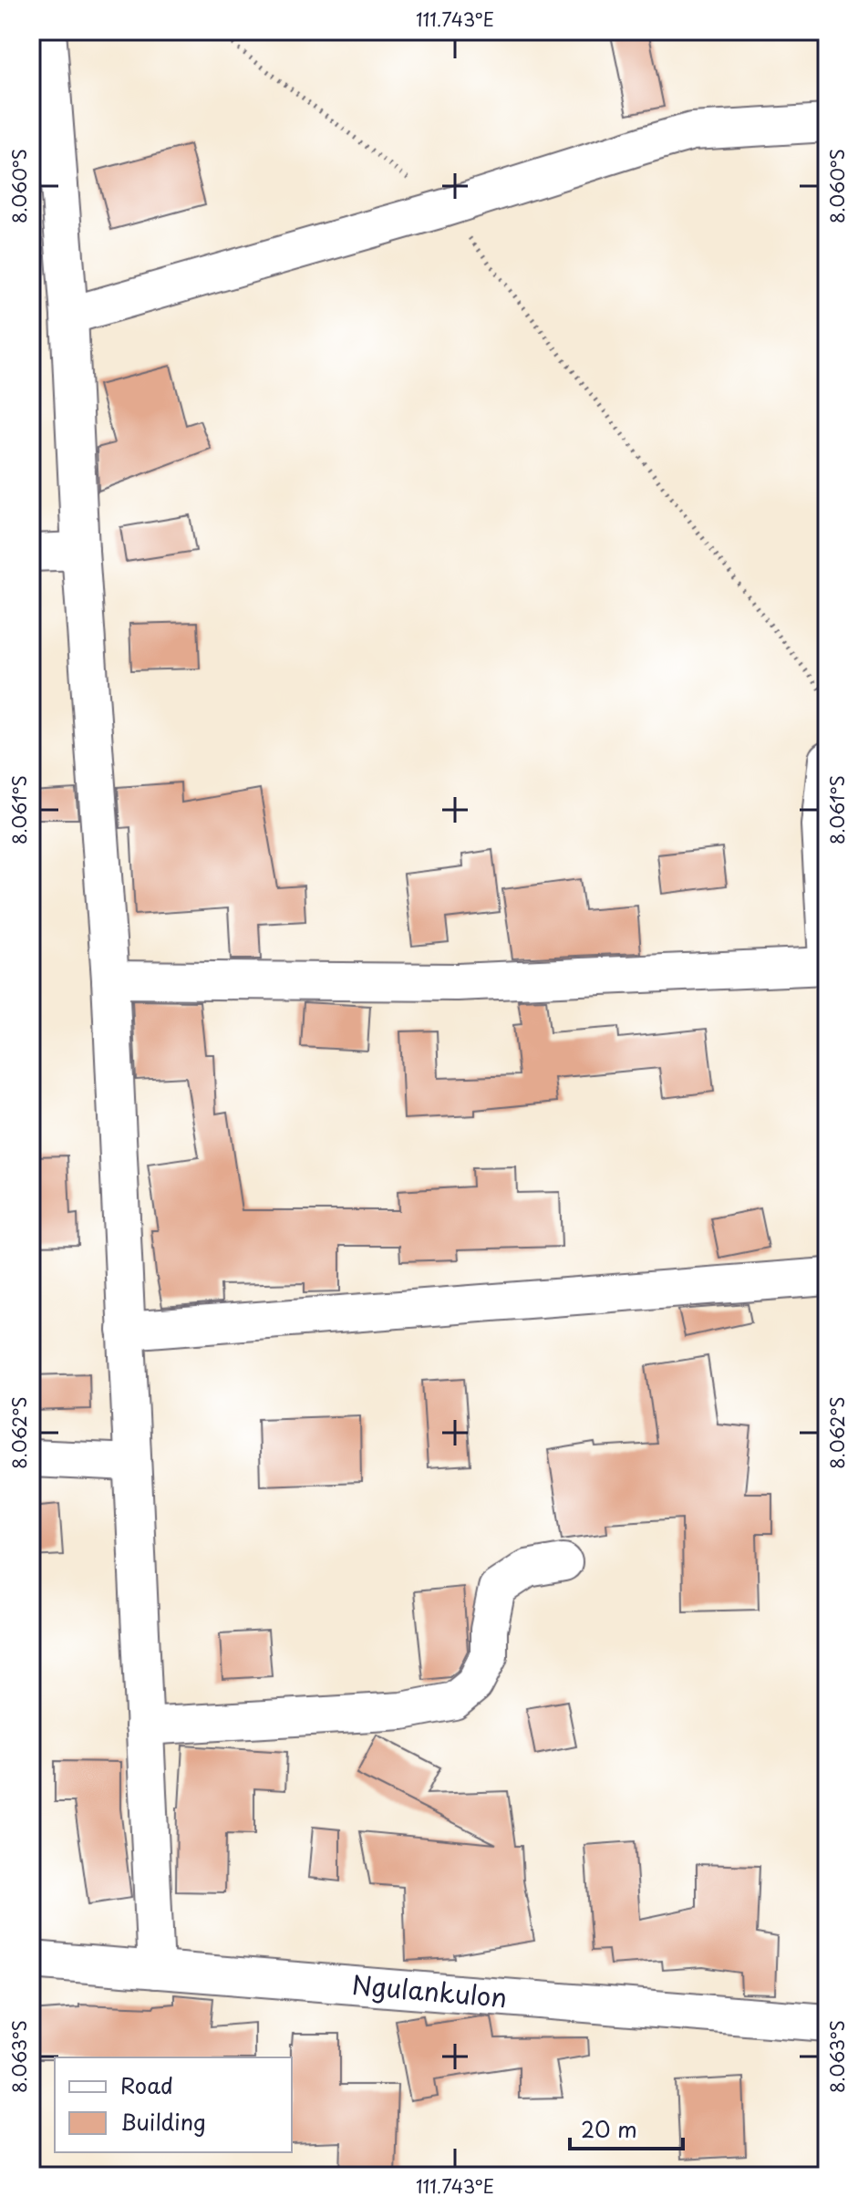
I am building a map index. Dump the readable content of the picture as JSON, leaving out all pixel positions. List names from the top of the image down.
{
  "streets": {
    "street": ["Ngulankulon"]
  },
  "legend": ["Road", "Building"],
  "scale_bar": "20 m",
  "coordinates": [
    "111.743°E",
    "8.060°S",
    "8.061°S",
    "8.062°S",
    "8.063°S"
  ]
}
